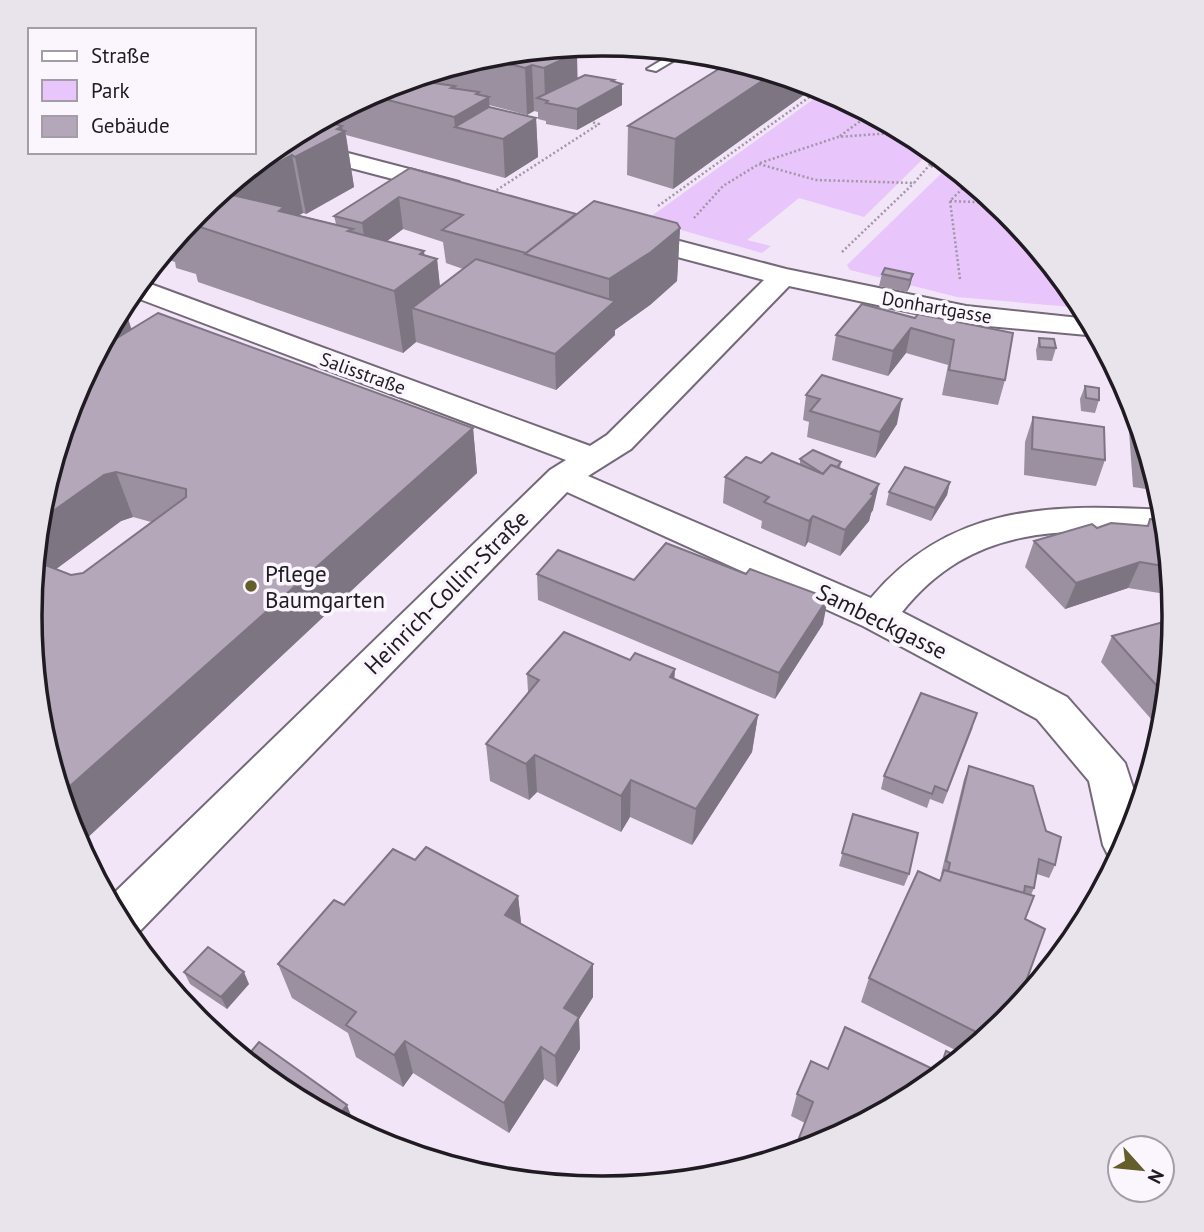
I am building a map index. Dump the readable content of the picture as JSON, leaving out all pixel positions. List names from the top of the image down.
{
  "streets": {
    "street": [
      "Donhartgasse",
      "Salisstraße",
      "Heinrich-Collin-Straße",
      "Sambeckgasse"
    ]
  },
  "crossings": [
    ["Donhartgasse", "Heinrich-Collin-Straße"],
    ["Salisstraße", "Heinrich-Collin-Straße"],
    ["Salisstraße", "Sambeckgasse"],
    ["Heinrich-Collin-Straße", "Sambeckgasse"]
  ],
  "places": ["Pflege Baumgarten"],
  "legend": ["Straße", "Park", "Gebäude"],
  "north": "bottom right"
}
